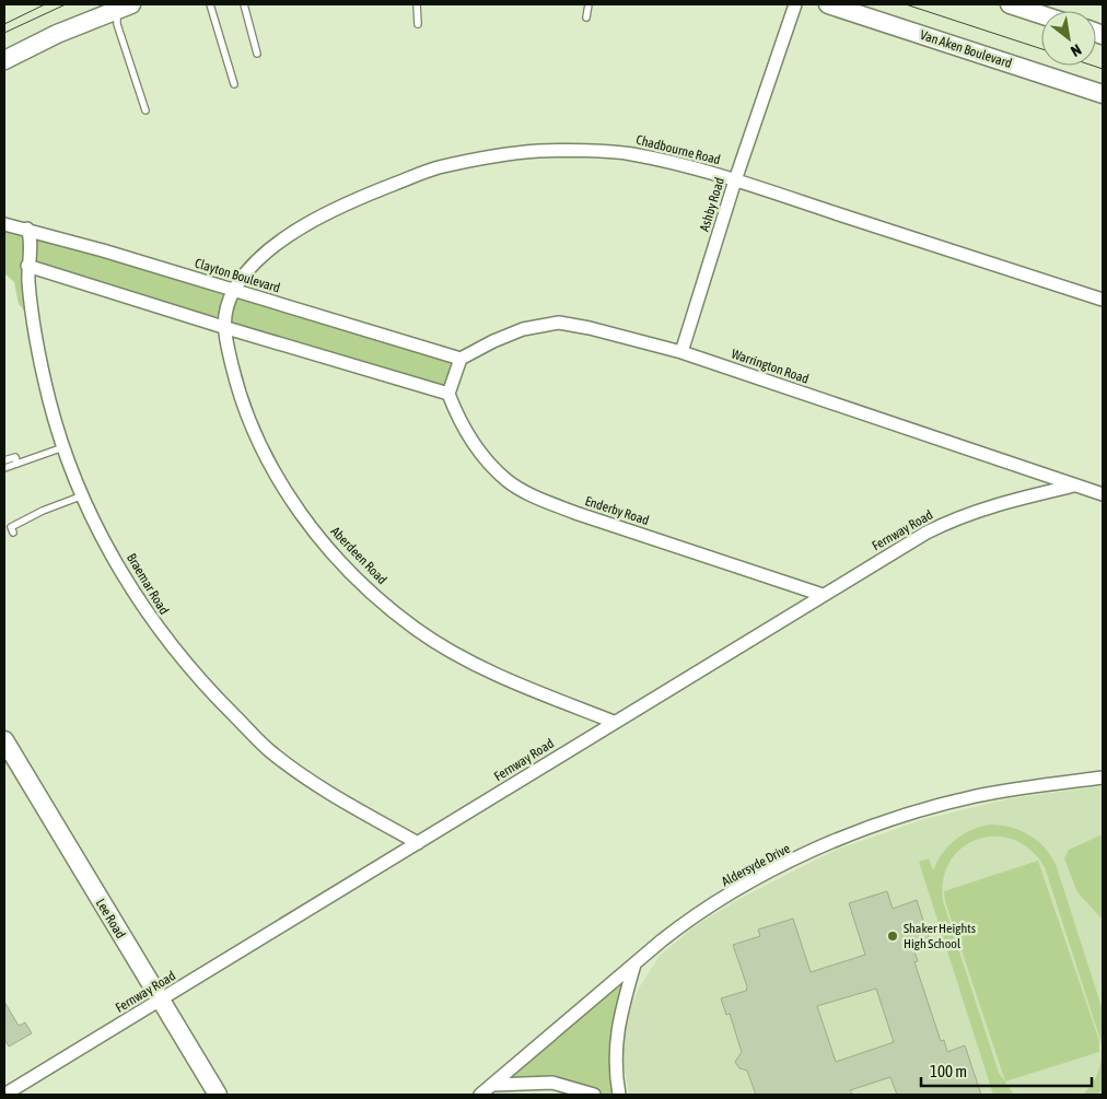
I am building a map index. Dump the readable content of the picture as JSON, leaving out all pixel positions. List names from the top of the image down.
{
  "streets": {
    "main road": ["Van Aken Boulevard", "Lee Road"],
    "street": [
      "Chadbourne Road",
      "Ashby Road",
      "Clayton Boulevard",
      "Warrington Road",
      "Enderby Road",
      "Fernway Road",
      "Aberdeen Road",
      "Braemar Road",
      "Aldersyde Drive"
    ]
  },
  "crossings": [
    ["Chadbourne Road", "Ashby Road"],
    ["Chadbourne Road", "Clayton Boulevard"],
    ["Chadbourne Road", "Aberdeen Road"],
    ["Ashby Road", "Warrington Road"],
    ["Clayton Boulevard", "Warrington Road"],
    ["Clayton Boulevard", "Aberdeen Road"],
    ["Clayton Boulevard", "Braemar Road"],
    ["Warrington Road", "Fernway Road"],
    ["Enderby Road", "Fernway Road"],
    ["Fernway Road", "Aberdeen Road"],
    ["Fernway Road", "Braemar Road"],
    ["Fernway Road", "Lee Road"]
  ],
  "places": ["Shaker Heights High School"],
  "scale_bar": "100 m",
  "north": "bottom right"
}
